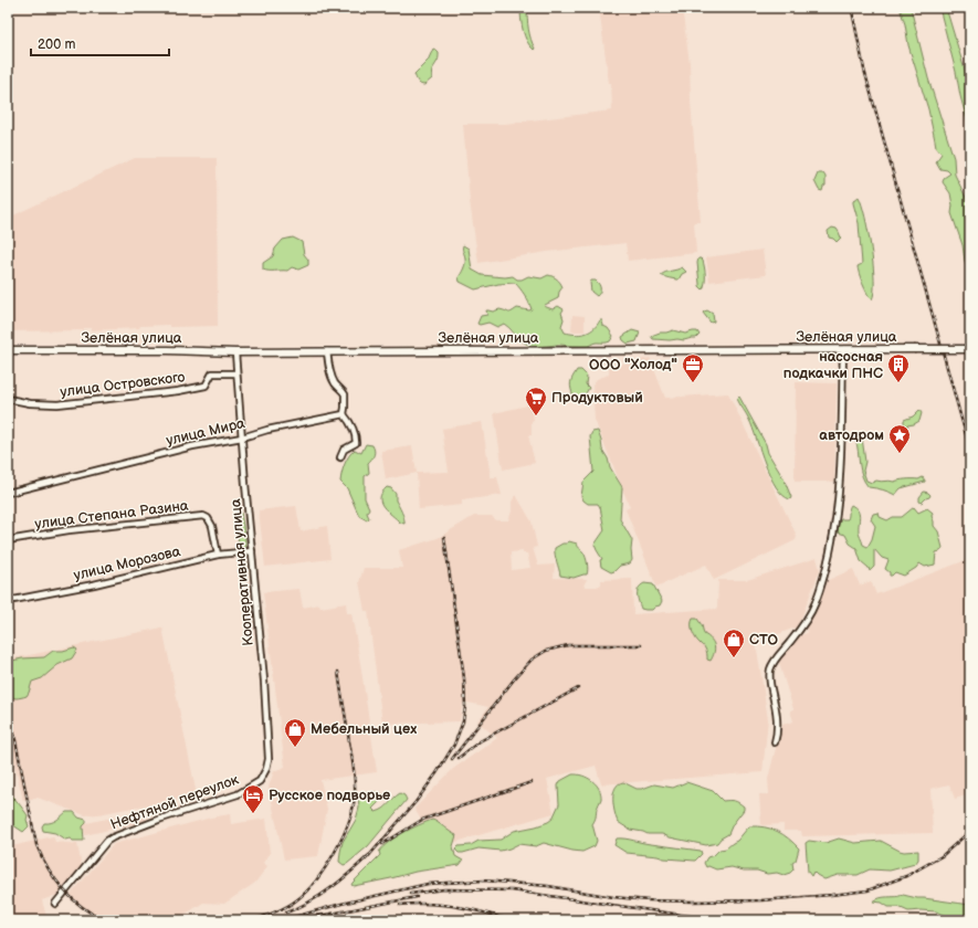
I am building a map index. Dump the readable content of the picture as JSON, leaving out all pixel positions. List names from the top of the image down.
{
  "streets": {
    "street": [
      "Зелёная улица",
      "улица Островского",
      "улица Мира",
      "улица Степана Разина",
      "улица Морозова",
      "Кооперативная улица",
      "Нефтяной переулок"
    ]
  },
  "crossings": [
    ["Зелёная улица", "Кооперативная улица"],
    ["улица Островского", "Кооперативная улица"],
    ["улица Мира", "Кооперативная улица"],
    ["улица Степана Разина", "улица Морозова"],
    ["улица Морозова", "Кооперативная улица"],
    ["Кооперативная улица", "Нефтяной переулок"]
  ],
  "places": {
    "office": ["ООО \"Холод\""],
    "building": ["насосная подкачки ПНС"],
    "supermarket": ["Продуктовый"],
    "place": ["автодром"],
    "shop": ["СТО", "Мебельный цех"],
    "hotel": ["Русское подворье"]
  },
  "scale_bar": "200 m"
}
